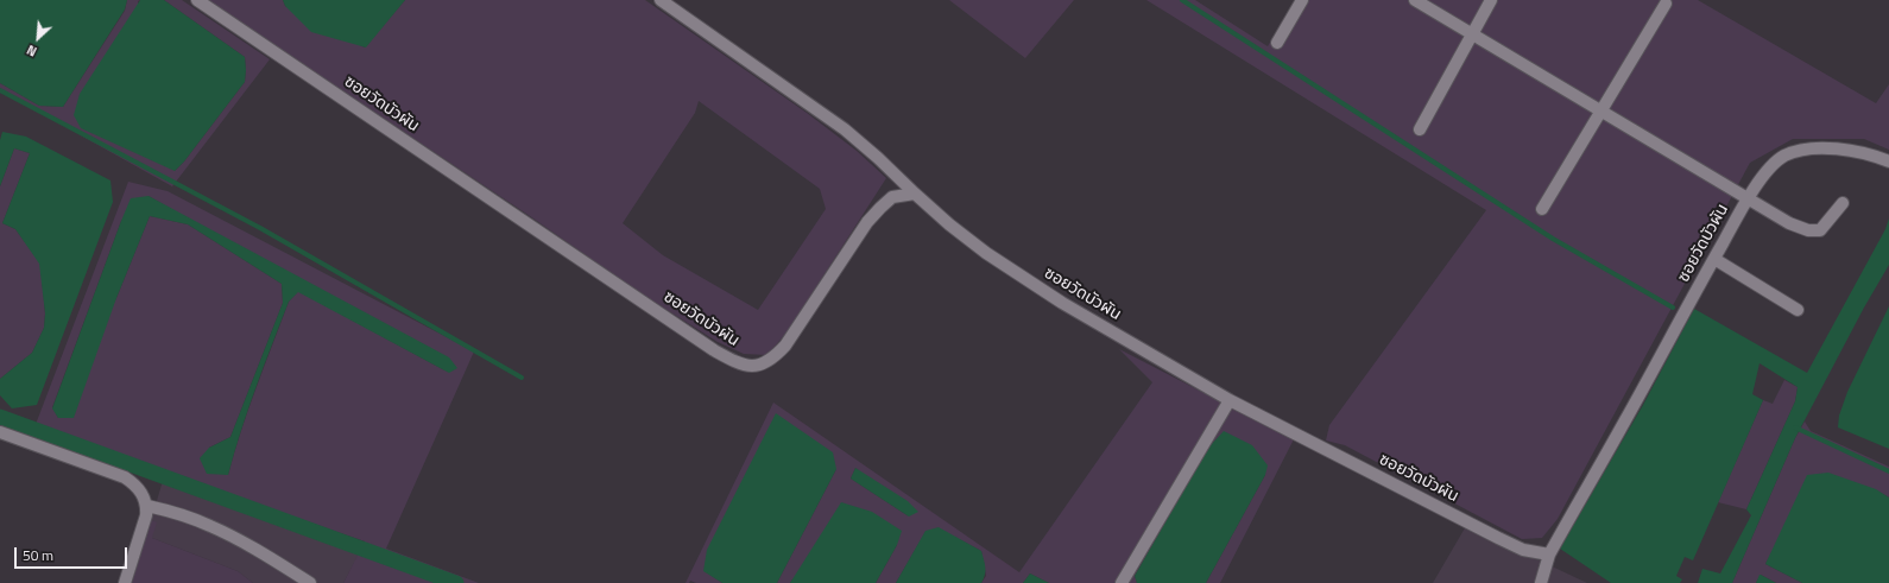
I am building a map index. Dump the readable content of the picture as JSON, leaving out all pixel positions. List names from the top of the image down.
{
  "streets": {
    "street": ["ซอยวัดบัวผัน"]
  },
  "scale_bar": "50 m",
  "north": "bottom left"
}
